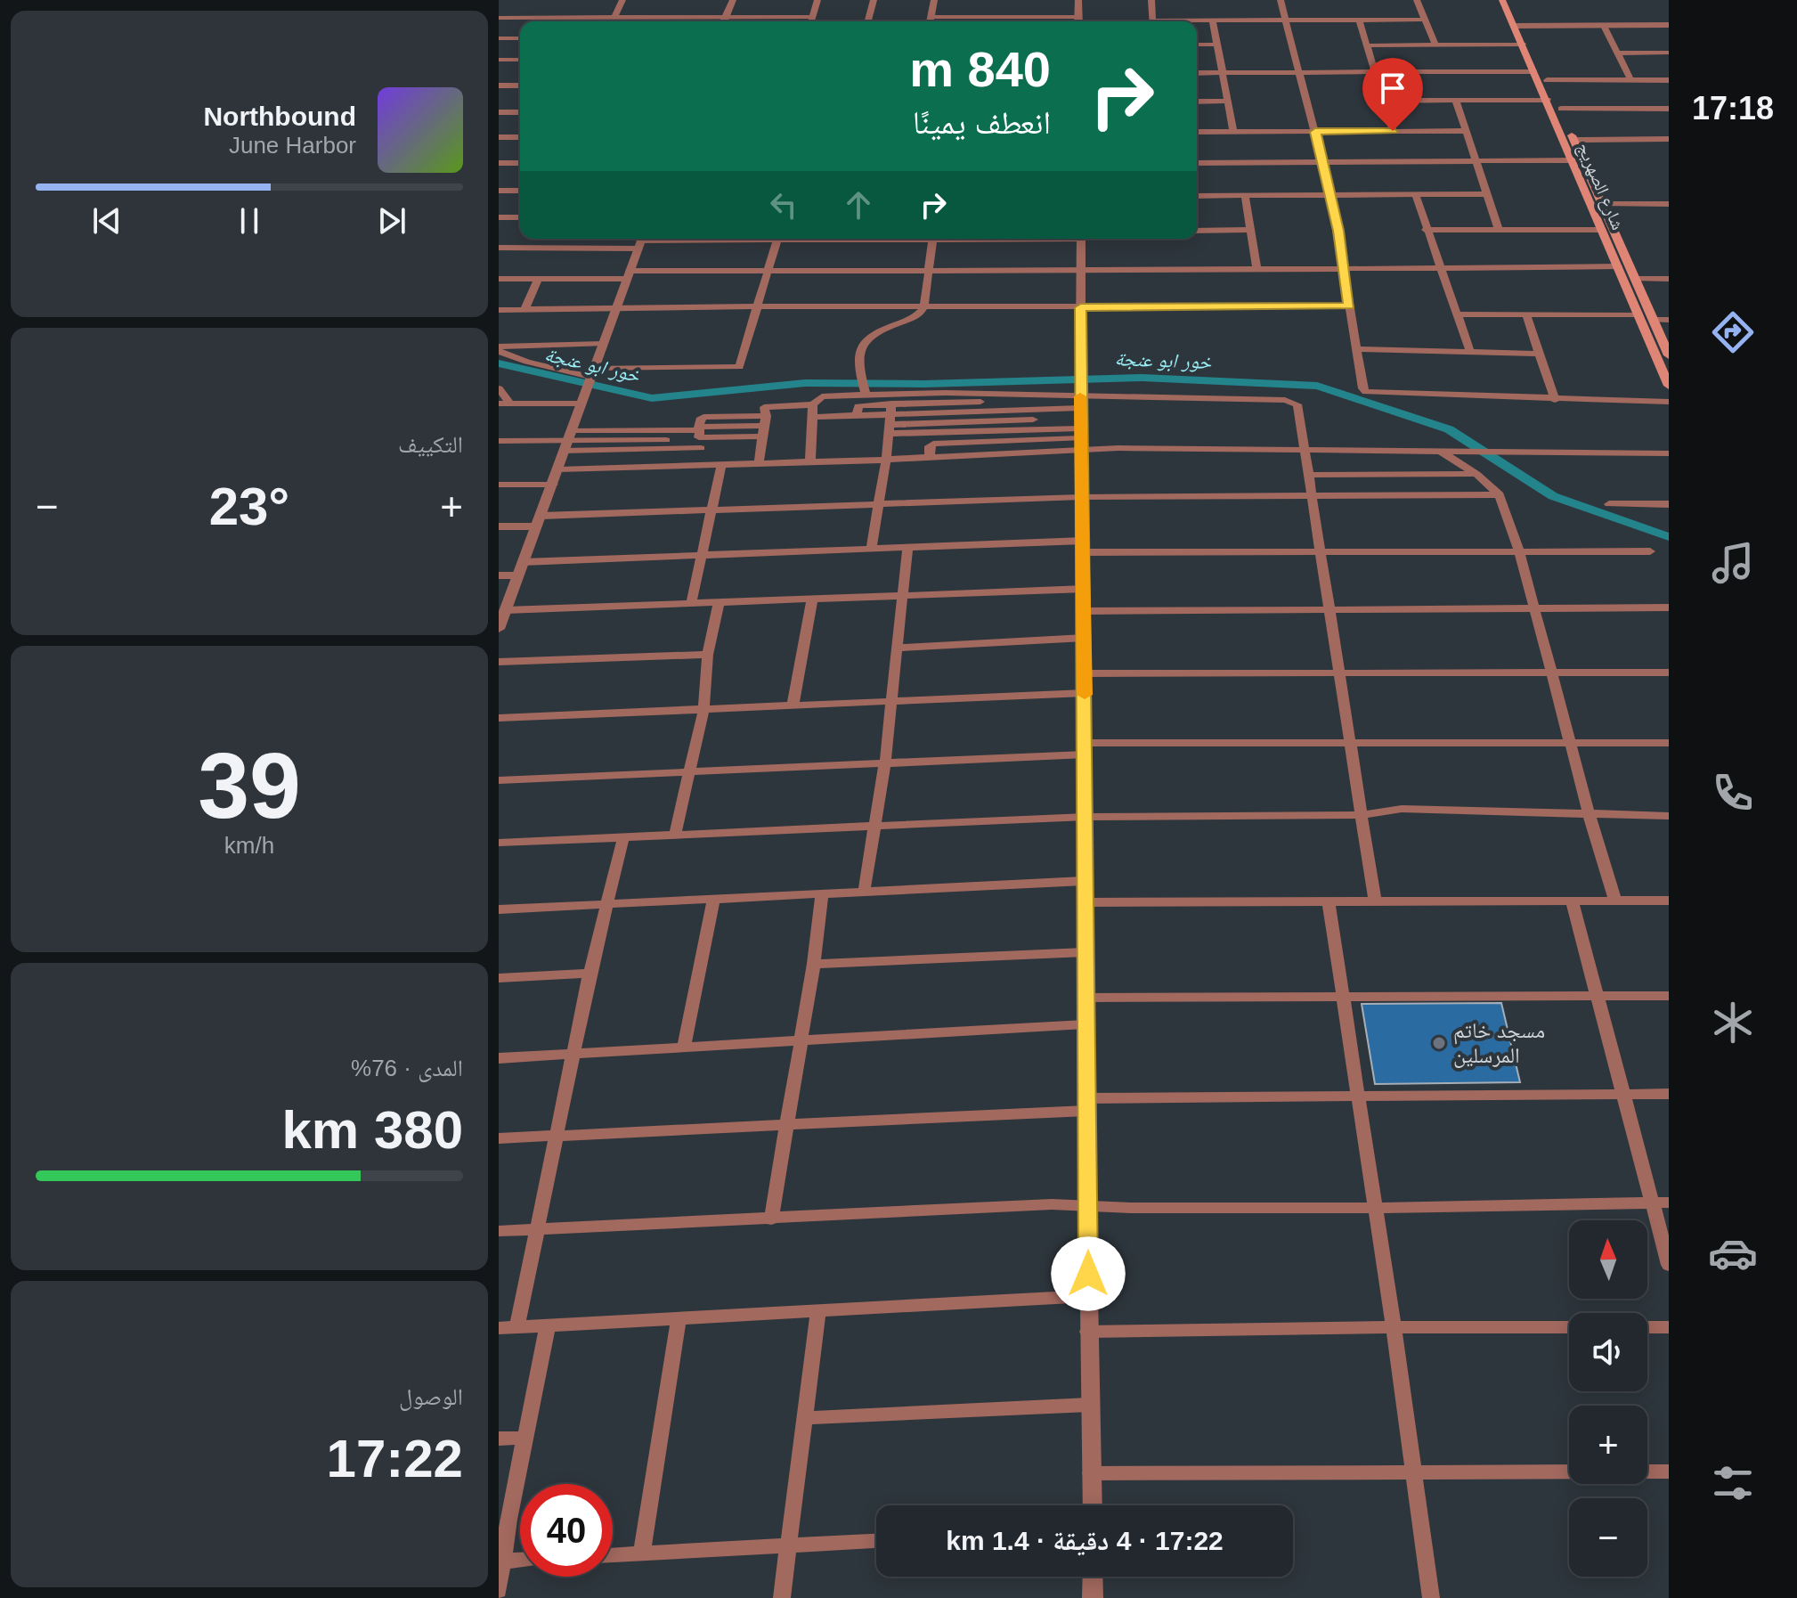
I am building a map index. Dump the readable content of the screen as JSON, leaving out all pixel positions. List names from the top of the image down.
{
  "streets": {
    "main road": ["شارع الصهريج"]
  },
  "water": ["خور ابو عنجة"],
  "places": ["مسجد خاتم المرسلين"],
  "north": "top",
  "page": {
    "tabs": "17:18",
    "turn": ["840 m", "انعطف يمينًا"],
    "song": ["Northbound", "June Harbor"],
    "tile": [
      "التكييف",
      ["39", "km/h"],
      ["المدى · 76%", "380 km"],
      ["الوصول", "17:22"]
    ],
    "heat": ["−", "23°", "+"],
    "map_buttons": ["+", "−"],
    "limit": "40",
    "trip": "17:22 · 4 دقيقة · 1.4 km"
  }
}
